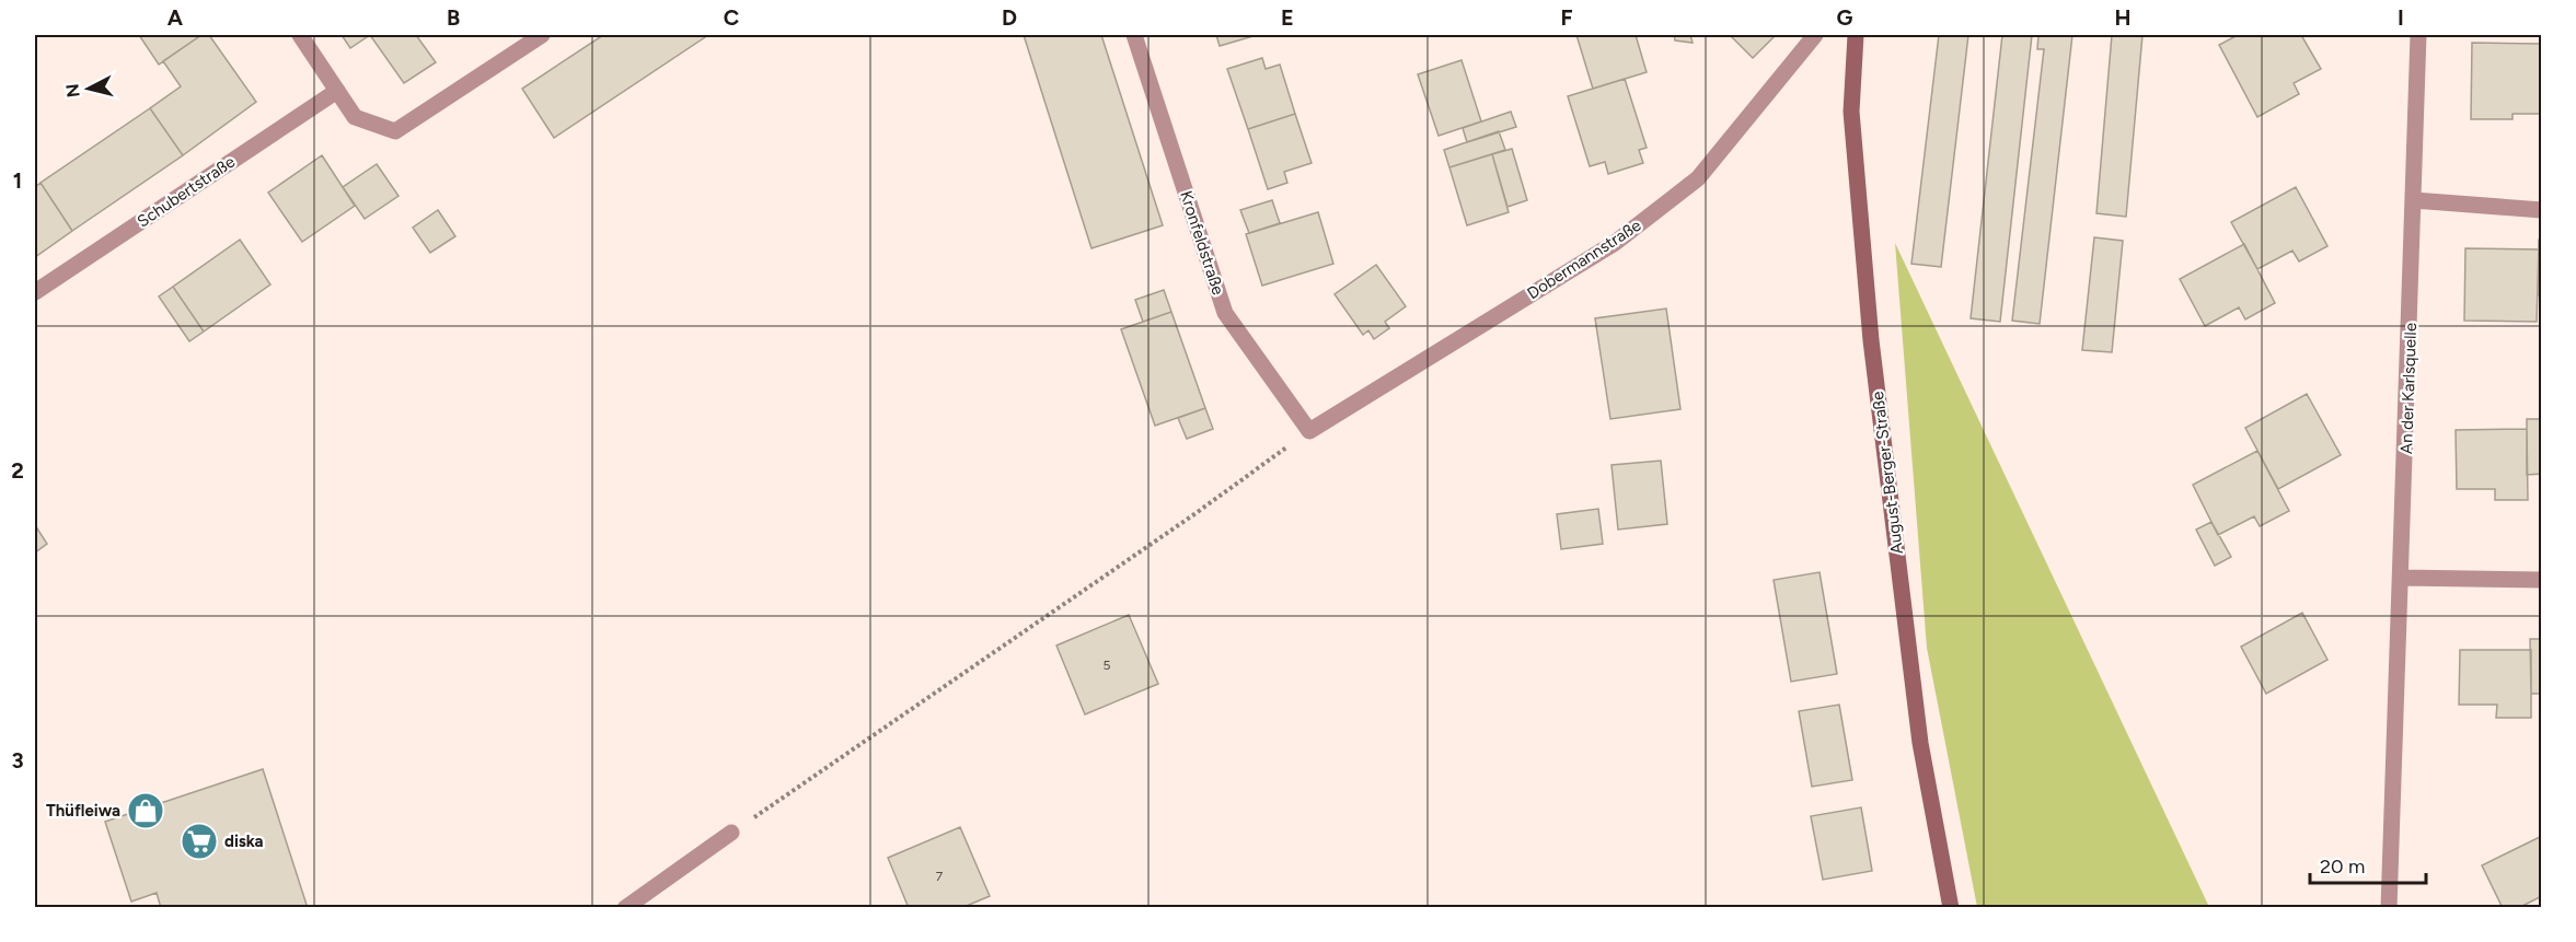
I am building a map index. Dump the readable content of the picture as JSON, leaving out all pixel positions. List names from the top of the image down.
{
  "streets": {
    "street": [
      "Schubertstraße",
      "Kronfeldstraße",
      "Dobermannstraße",
      "An der Karlsquelle",
      "August-Berger-Straße"
    ]
  },
  "crossings": [
    ["Kronfeldstraße", "Dobermannstraße"]
  ],
  "places": {
    "shop": ["Thüfleiwa"],
    "supermarket": ["diska"]
  },
  "house_numbers": ["5", "7"],
  "scale_bar": "20 m",
  "north": "left",
  "grid": {
    "columns": [
      "A",
      "B",
      "C",
      "D",
      "E",
      "F",
      "G",
      "H",
      "I"
    ],
    "rows": ["1", "2", "3"]
  }
}
